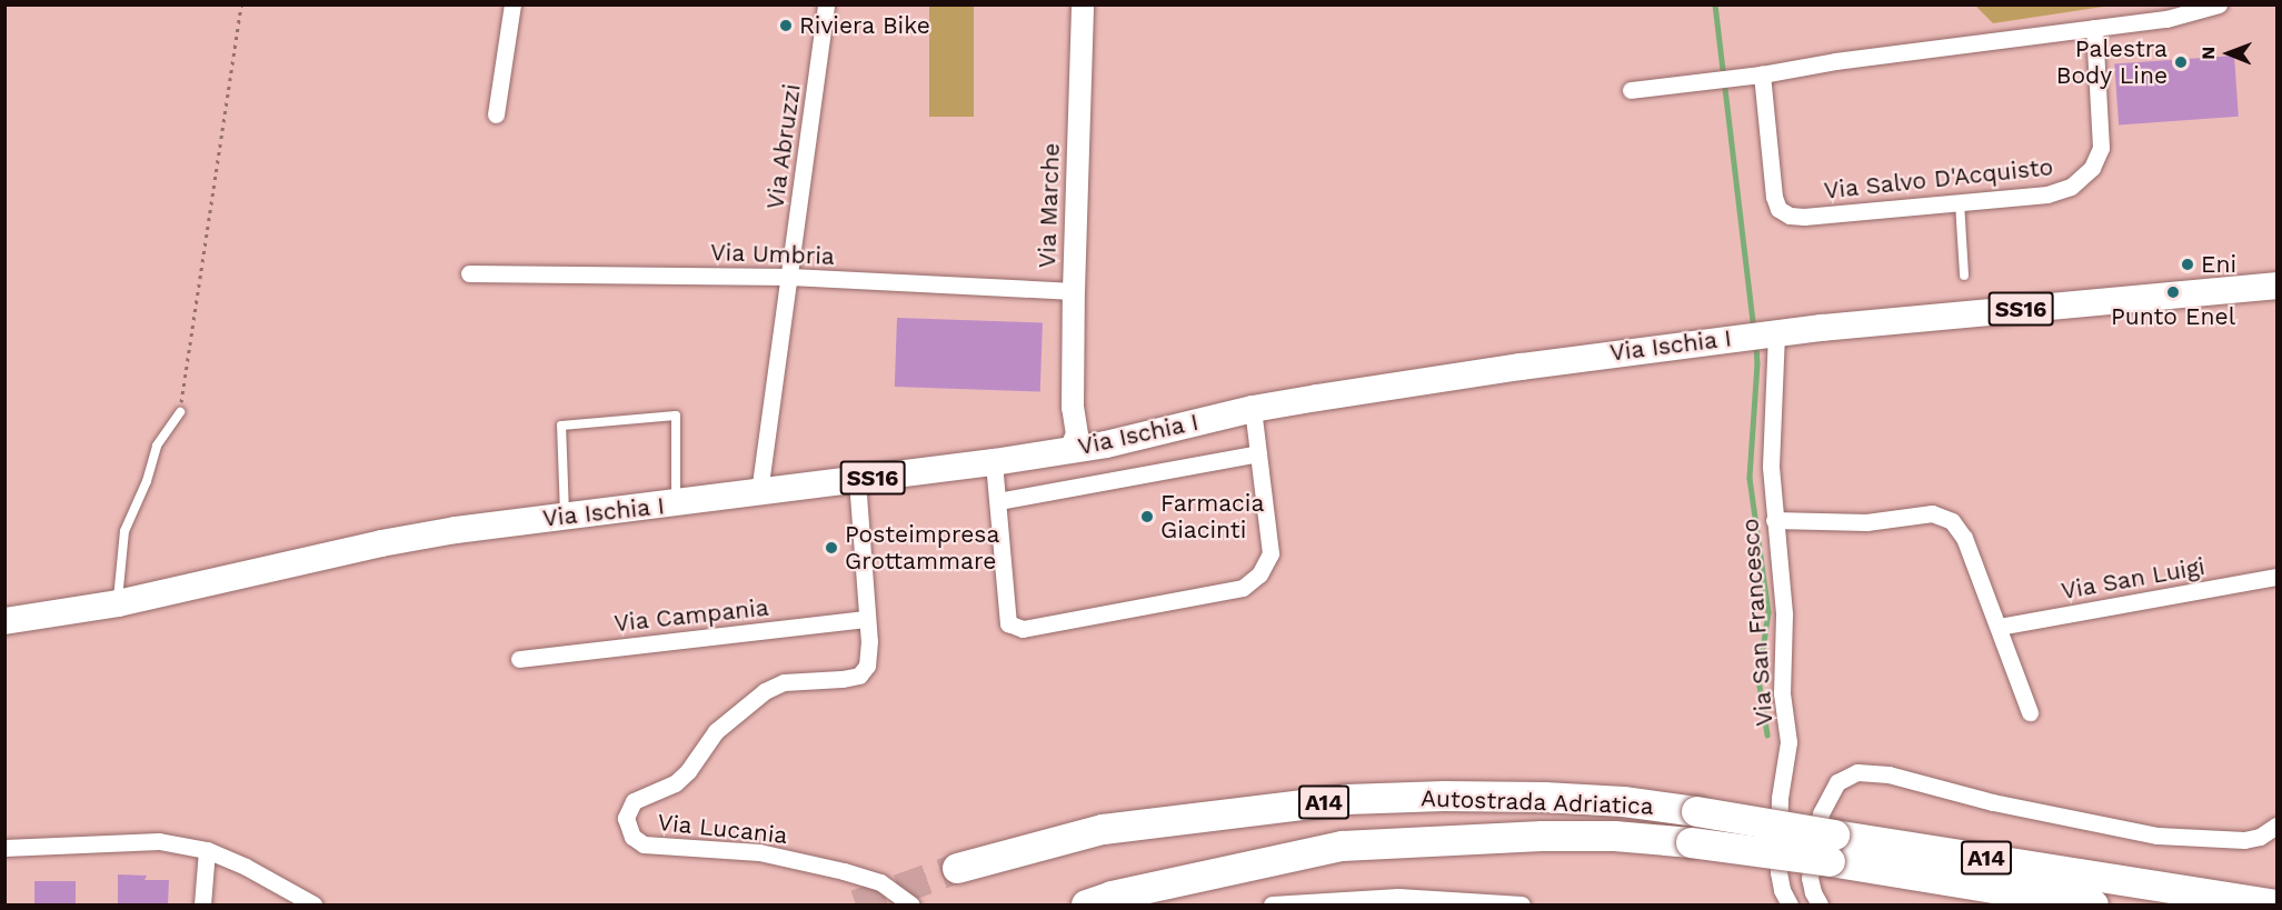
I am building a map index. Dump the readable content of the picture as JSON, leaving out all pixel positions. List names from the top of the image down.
{
  "streets": {
    "highway": ["A14", "Autostrada Adriatica"],
    "main road": ["SS16", "Via Ischia I"],
    "street": [
      "Via Abruzzi",
      "Via Salvo D'Acquisto",
      "Via Marche",
      "Via Umbria",
      "Via San Luigi",
      "Via Campania",
      "Via San Francesco",
      "Via Lucania"
    ]
  },
  "crossings": [
    ["Via Abruzzi", "Via Umbria"],
    ["Via Abruzzi", "Via Ischia I"],
    ["Via Marche", "Via Umbria"],
    ["Via Marche", "Via Ischia I"],
    ["Via Ischia I", "Via San Francesco"],
    ["Via Ischia I", "Via Lucania"],
    ["Via Campania", "Via Lucania"]
  ],
  "places": [
    "Riviera Bike",
    "Palestra Body Line",
    "Eni",
    "Punto Enel",
    "Farmacia Giacinti",
    "Posteimpresa Grottammare"
  ],
  "north": "left"
}
